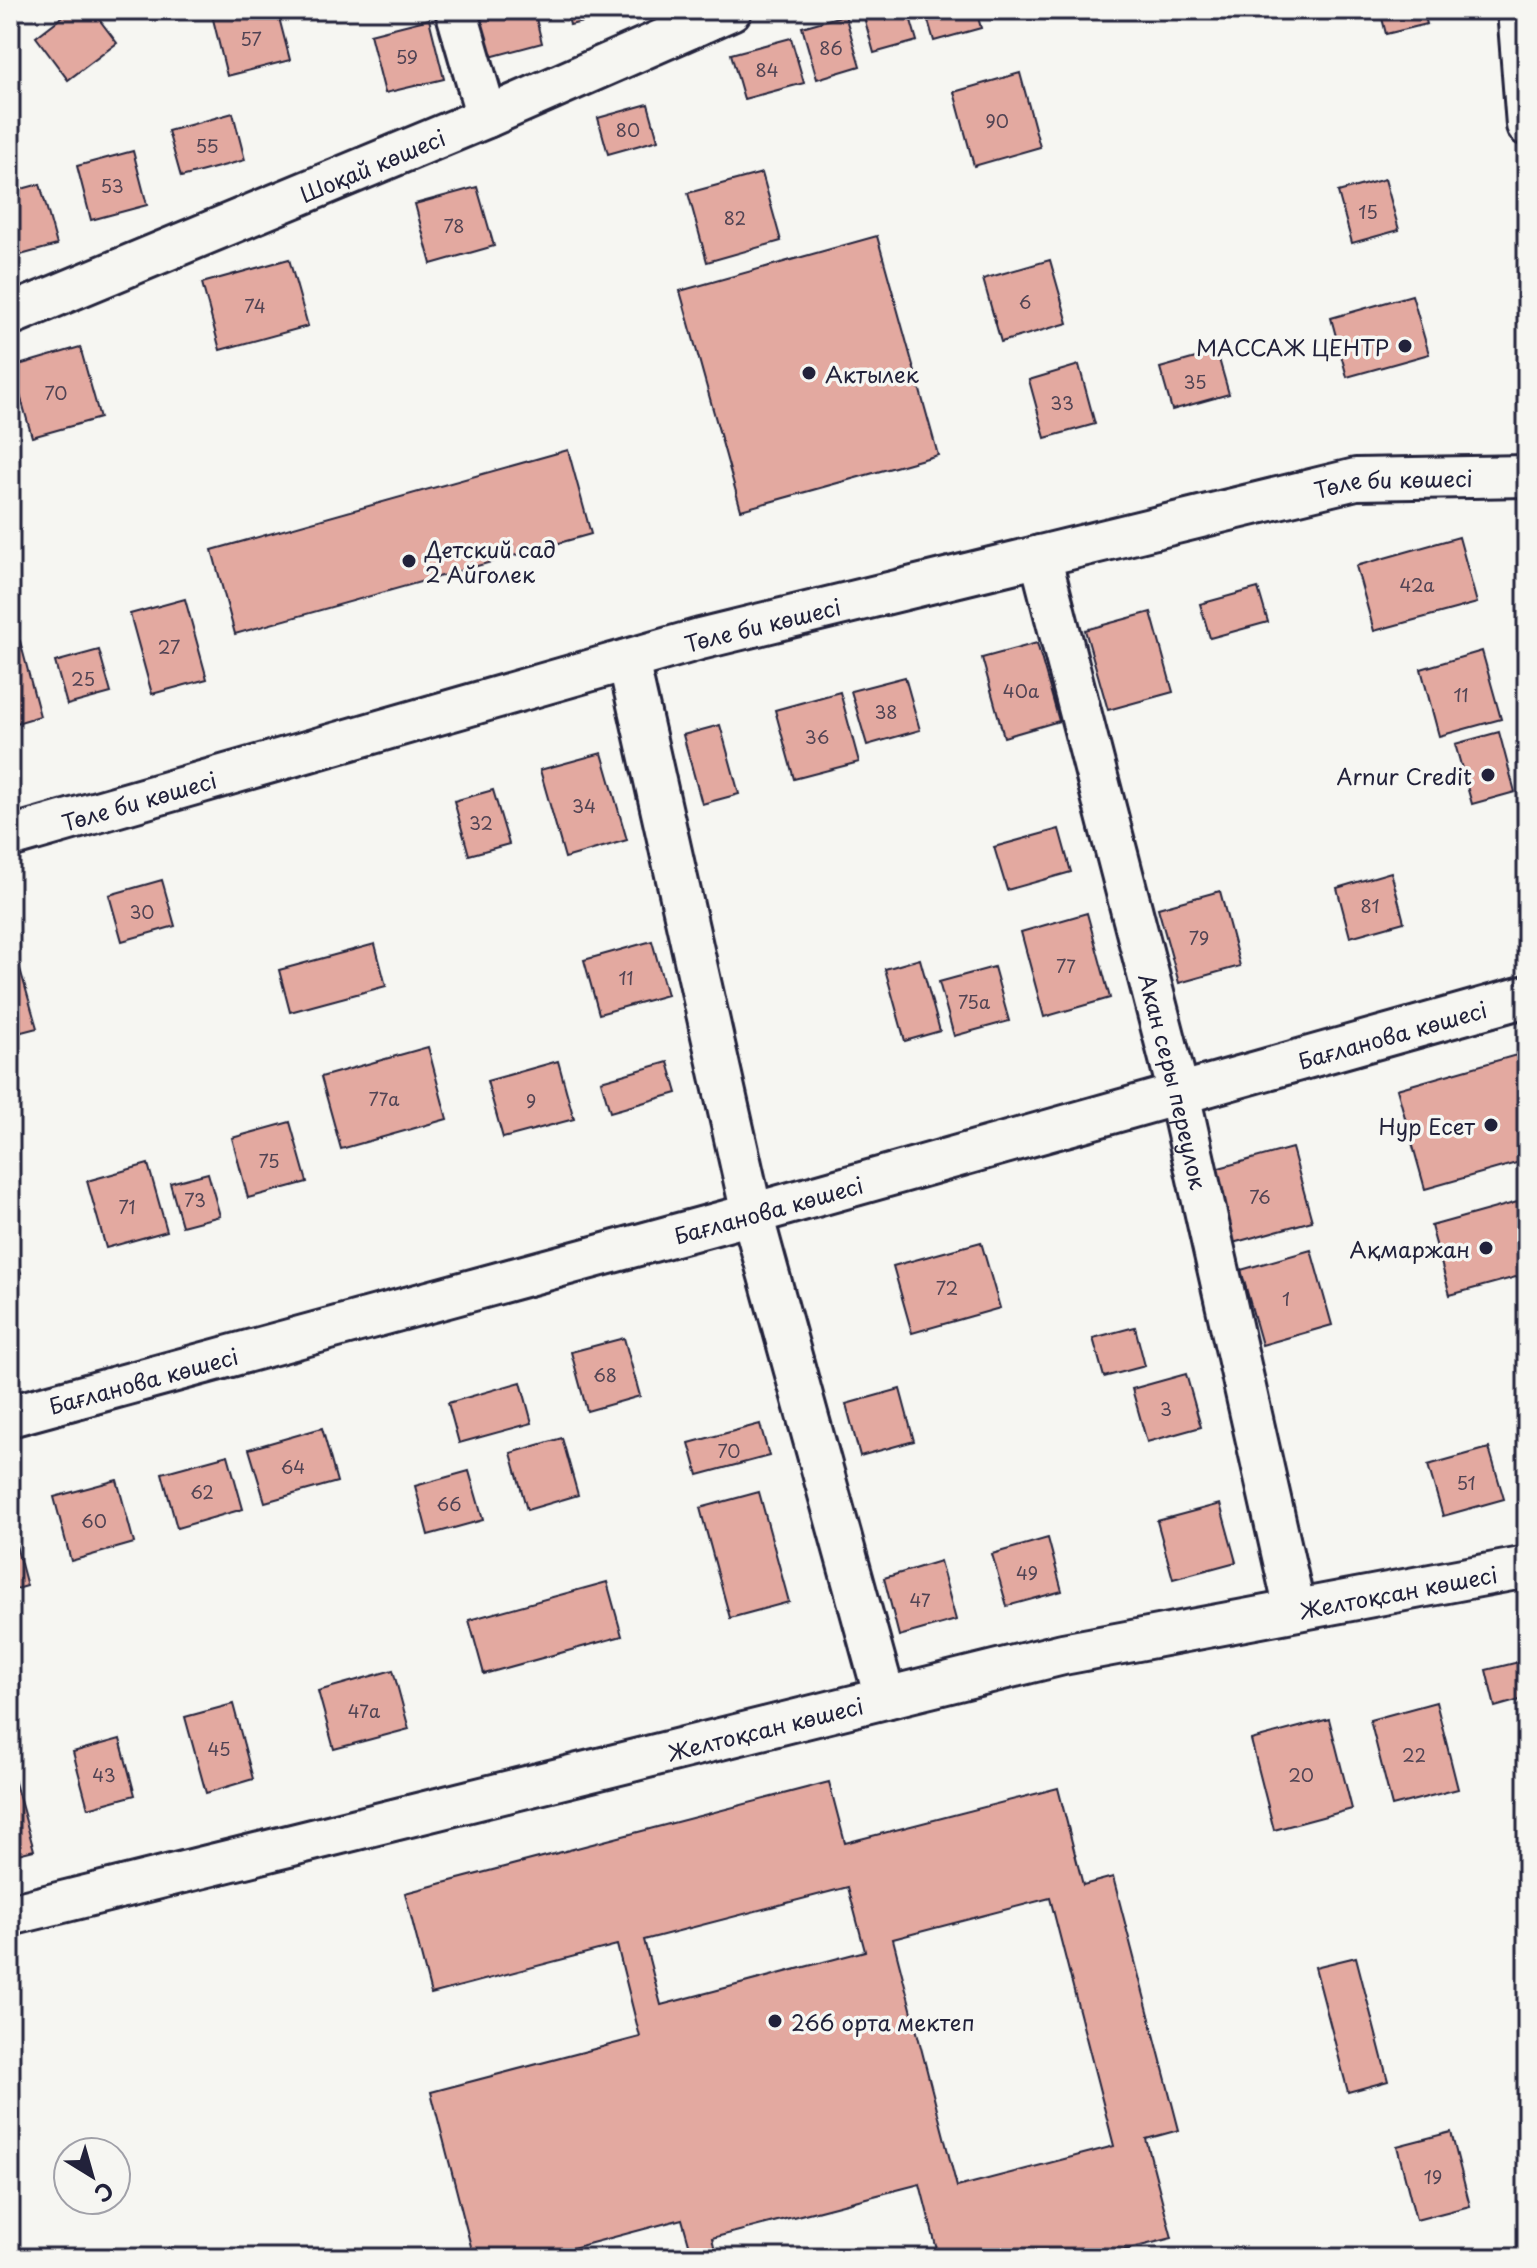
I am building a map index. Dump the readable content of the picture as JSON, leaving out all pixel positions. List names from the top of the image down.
{
  "streets": {
    "street": [
      "Шоқай көшесі",
      "Төле би көшесі",
      "Бағланова көшесі",
      "Акан серы переулок",
      "Желтоқсан көшесі"
    ]
  },
  "crossings": [
    ["Төле би көшесі", "Акан серы переулок"],
    ["Бағланова көшесі", "Акан серы переулок"],
    ["Акан серы переулок", "Желтоқсан көшесі"]
  ],
  "places": [
    "МАССАЖ ЦЕНТР",
    "Актылек",
    "Детский сад 2 Айголек",
    "Arnur Credit",
    "Нур Есет",
    "Ақмаржан",
    "266 орта мектеп"
  ],
  "house_numbers": [
    "57",
    "86",
    "59",
    "84",
    "90",
    "80",
    "55",
    "53",
    "15",
    "82",
    "78",
    "6",
    "74",
    "35",
    "70",
    "33",
    "42а",
    "27",
    "25",
    "40а",
    "11",
    "38",
    "36",
    "34",
    "32",
    "81",
    "30",
    "79",
    "77",
    "11",
    "75а",
    "77а",
    "9",
    "75",
    "76",
    "73",
    "71",
    "72",
    "1",
    "68",
    "3",
    "70",
    "64",
    "51",
    "62",
    "66",
    "60",
    "49",
    "47",
    "47а",
    "45",
    "22",
    "43",
    "20",
    "19"
  ],
  "north": "bottom right"
}
